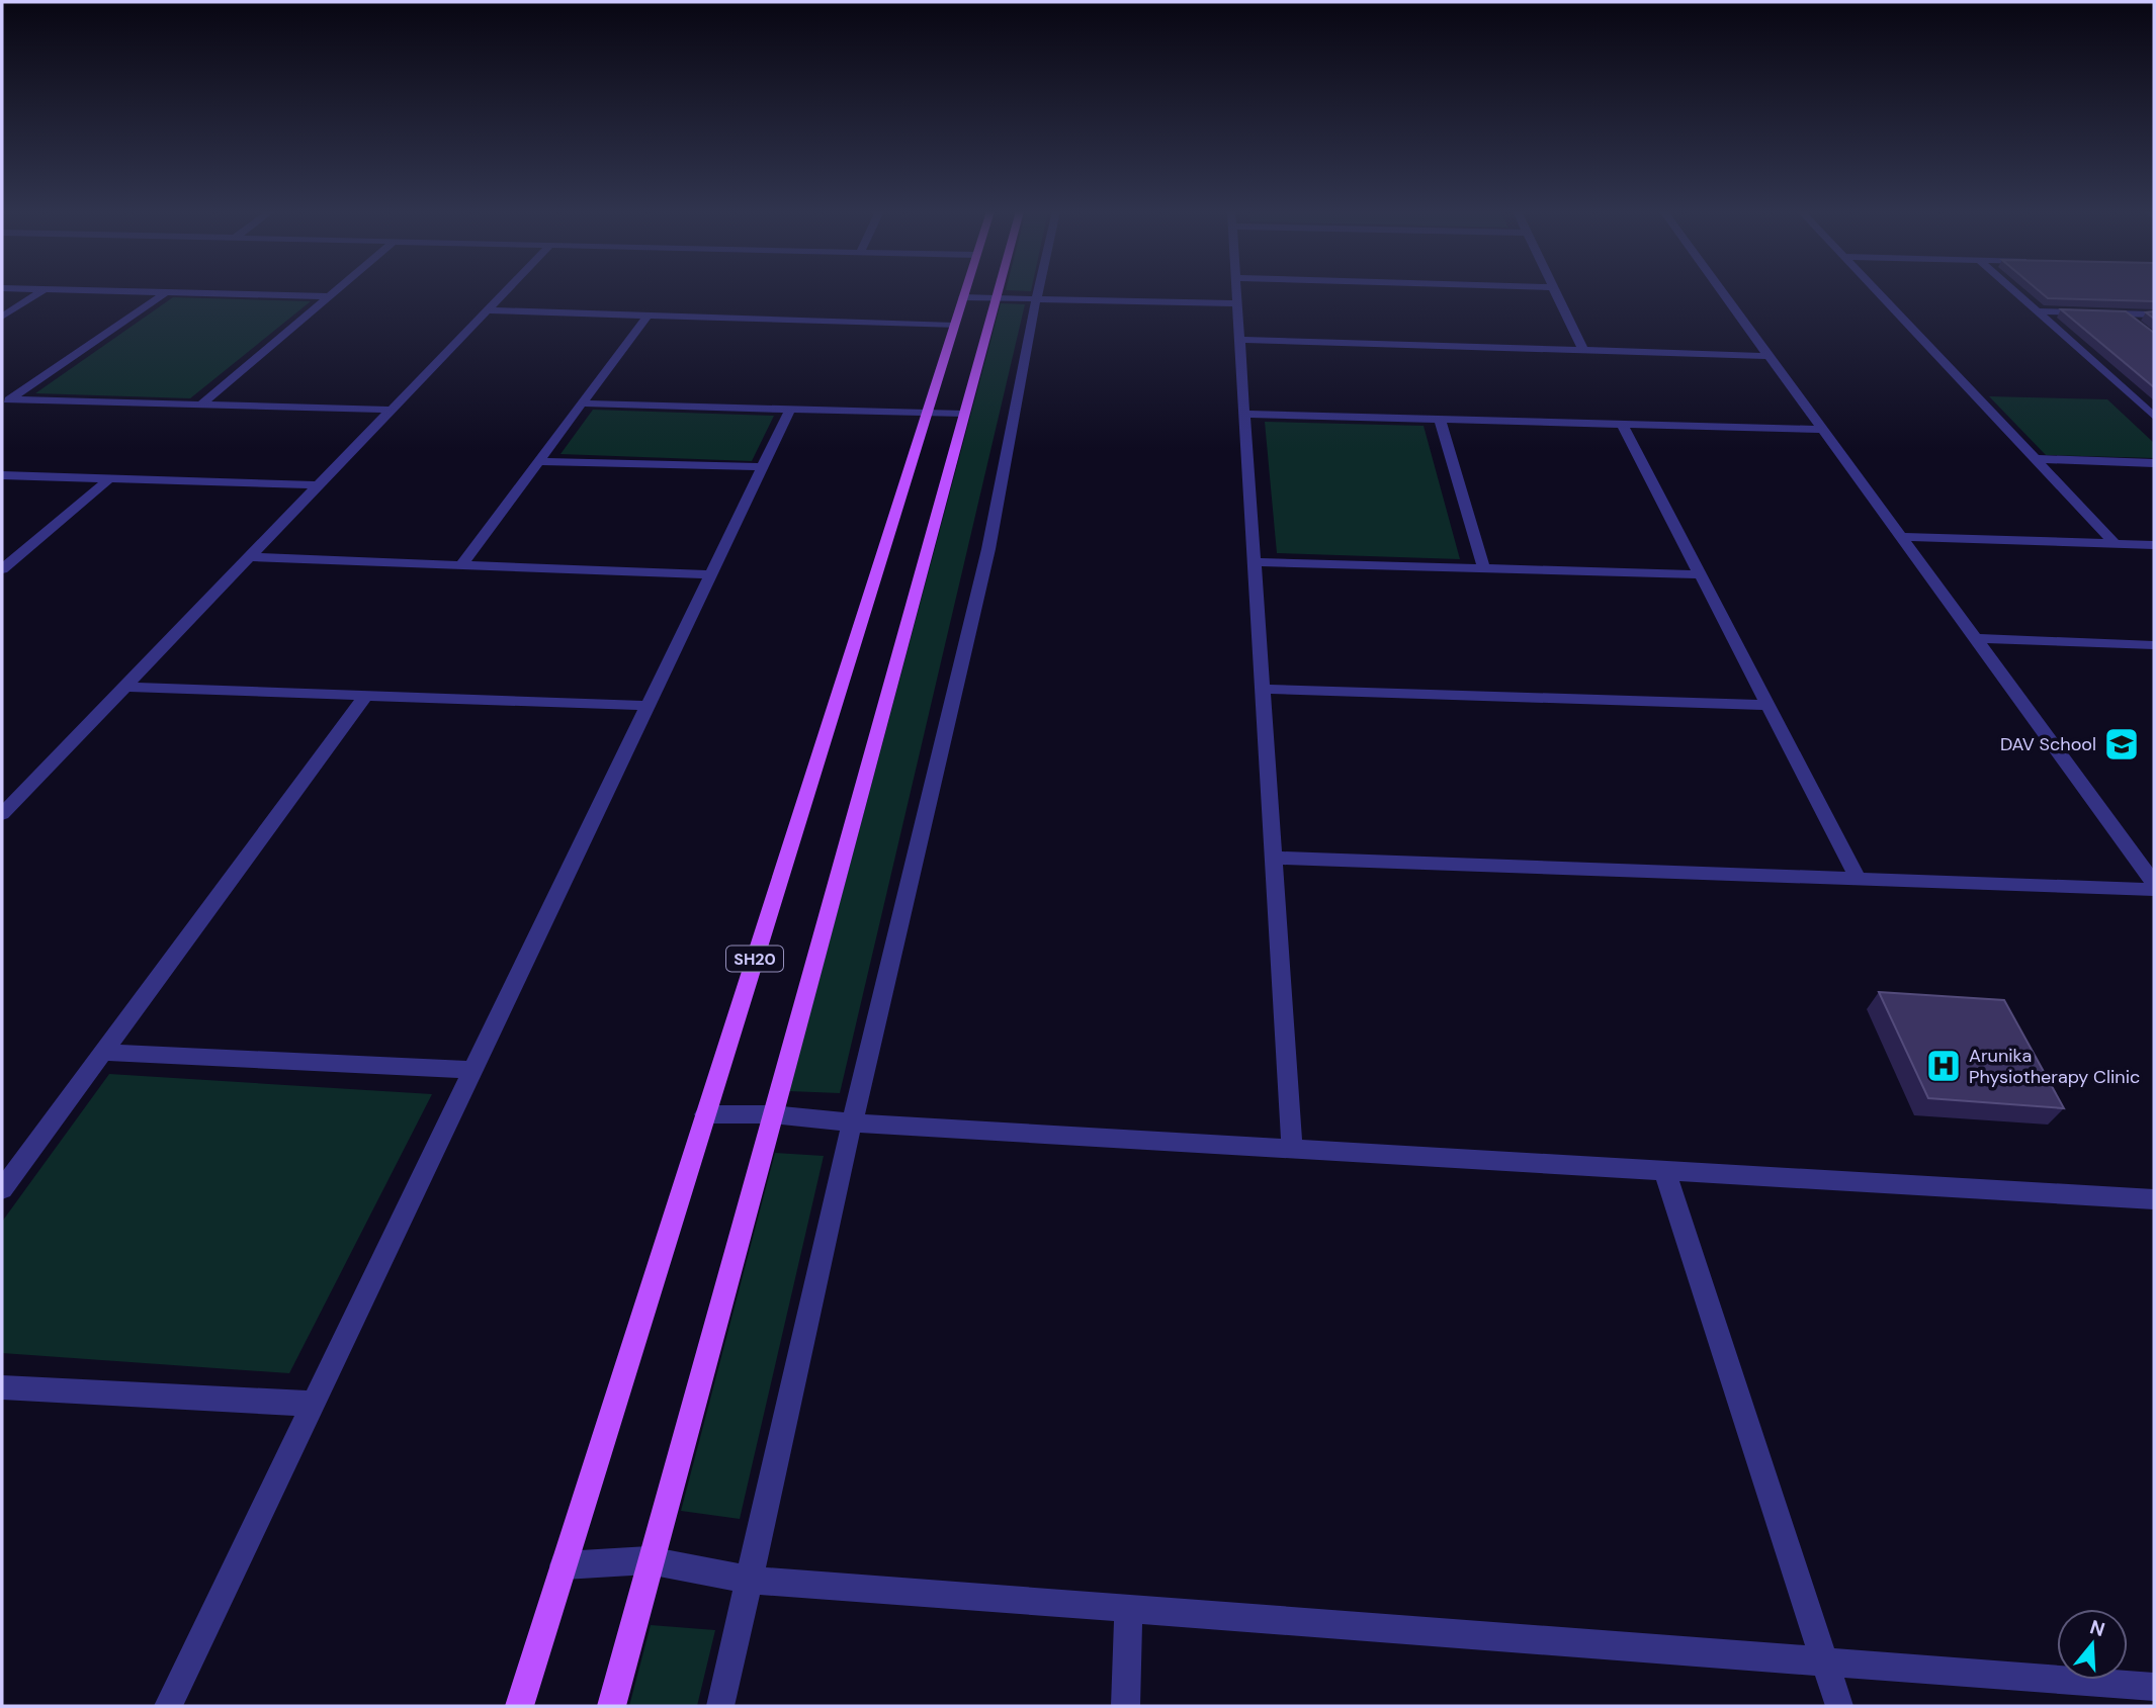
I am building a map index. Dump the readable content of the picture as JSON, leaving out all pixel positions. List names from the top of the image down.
{
  "streets": {
    "main road": ["SH20"]
  },
  "places": {
    "school or university": ["DAV School"],
    "hospital": ["Arunika Physiotherapy Clinic"]
  },
  "north": "top"
}
